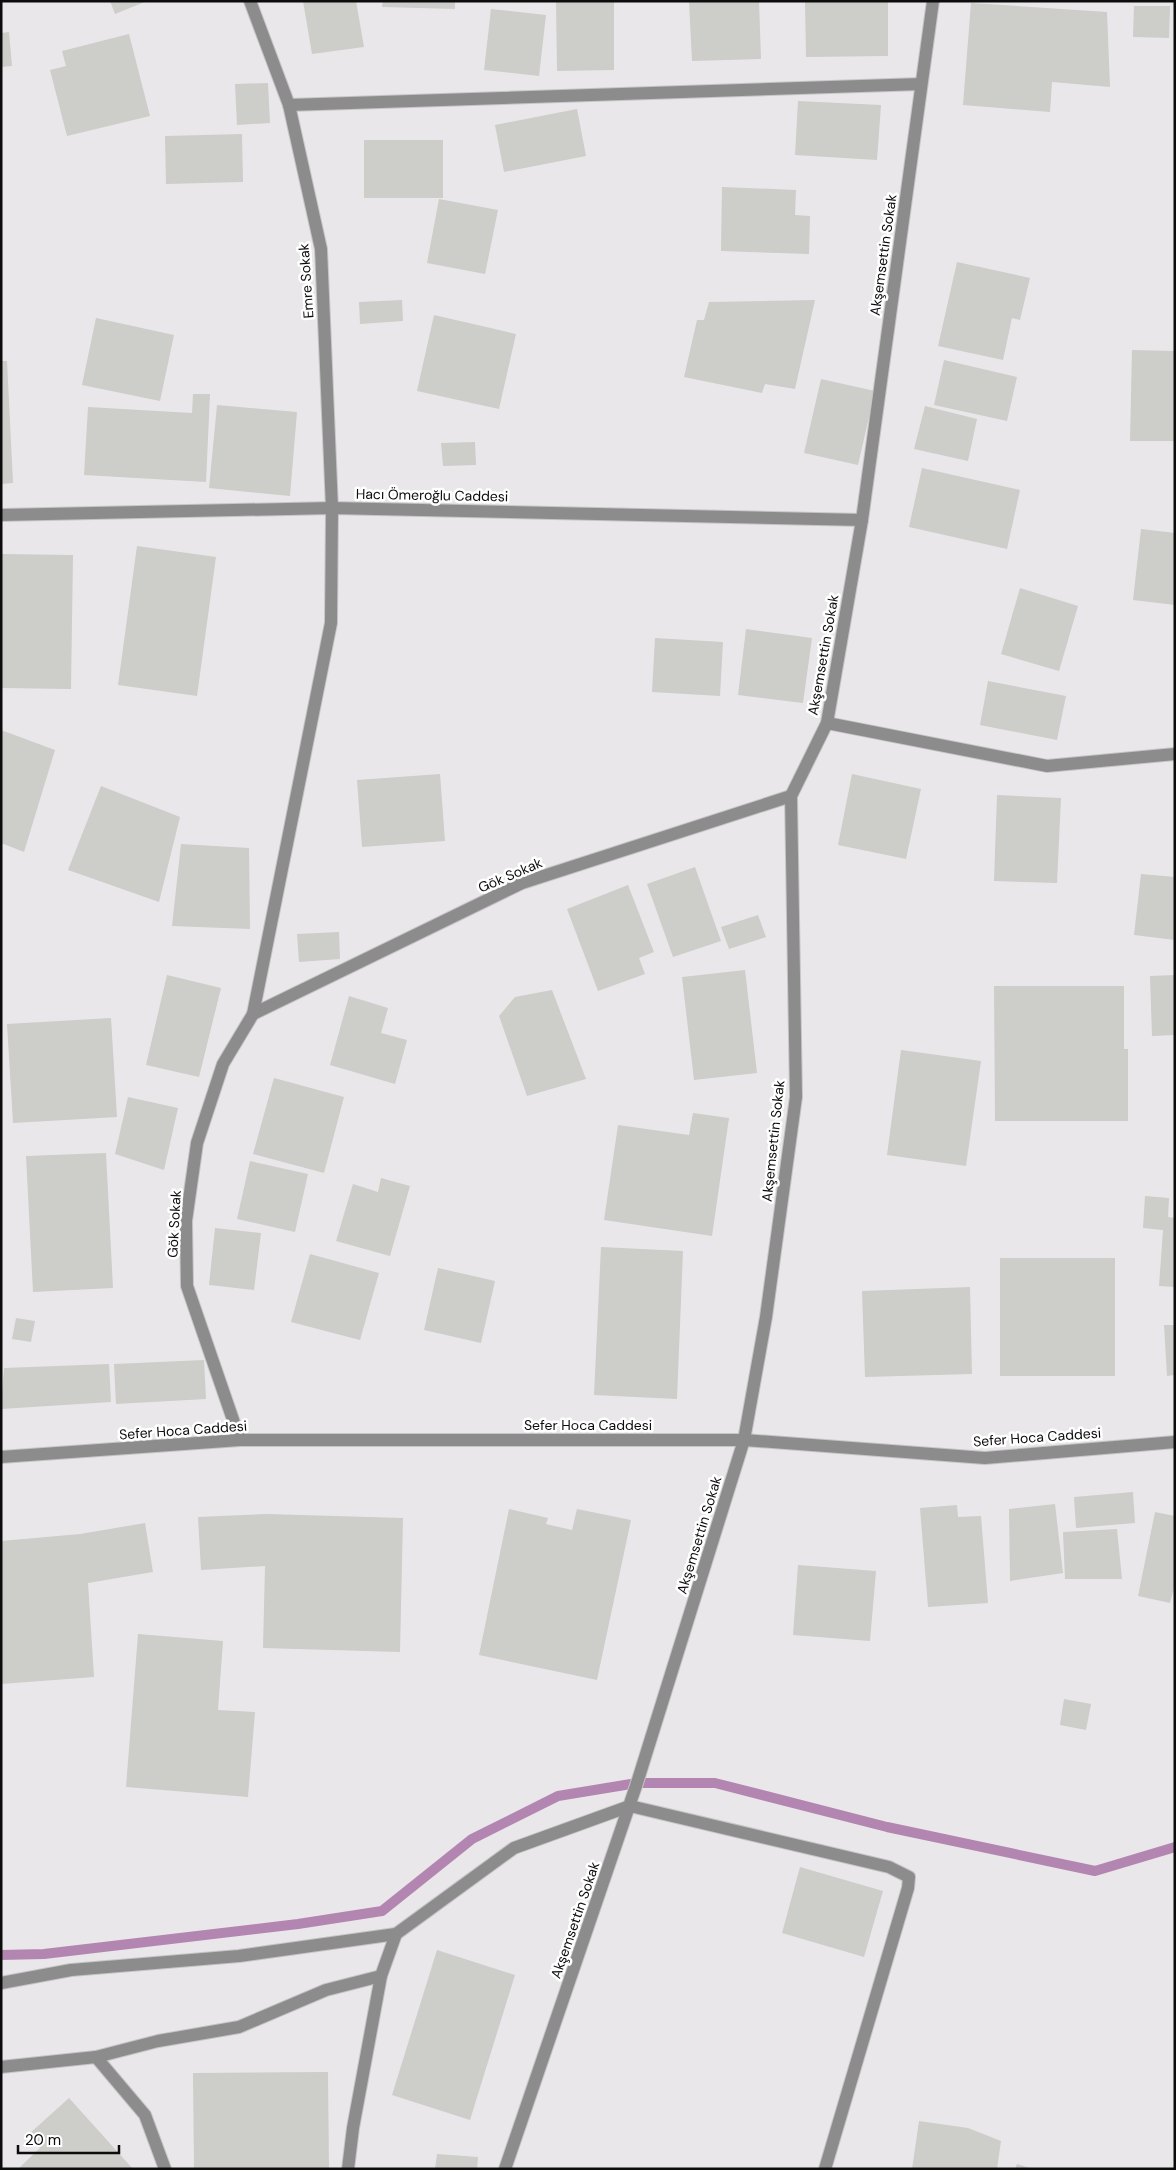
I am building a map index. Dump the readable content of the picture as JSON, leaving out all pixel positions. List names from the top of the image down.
{
  "streets": {
    "street": [
      "Akşemsettin Sokak",
      "Emre Sokak",
      "Hacı Ömeroğlu Caddesi",
      "Gök Sokak",
      "Sefer Hoca Caddesi"
    ]
  },
  "crossings": [
    ["Akşemsettin Sokak", "Hacı Ömeroğlu Caddesi"],
    ["Akşemsettin Sokak", "Gök Sokak"],
    ["Akşemsettin Sokak", "Sefer Hoca Caddesi"],
    ["Emre Sokak", "Hacı Ömeroğlu Caddesi"],
    ["Emre Sokak", "Gök Sokak"],
    ["Hacı Ömeroğlu Caddesi", "Gök Sokak"],
    ["Gök Sokak", "Sefer Hoca Caddesi"]
  ],
  "scale_bar": "20 m"
}
